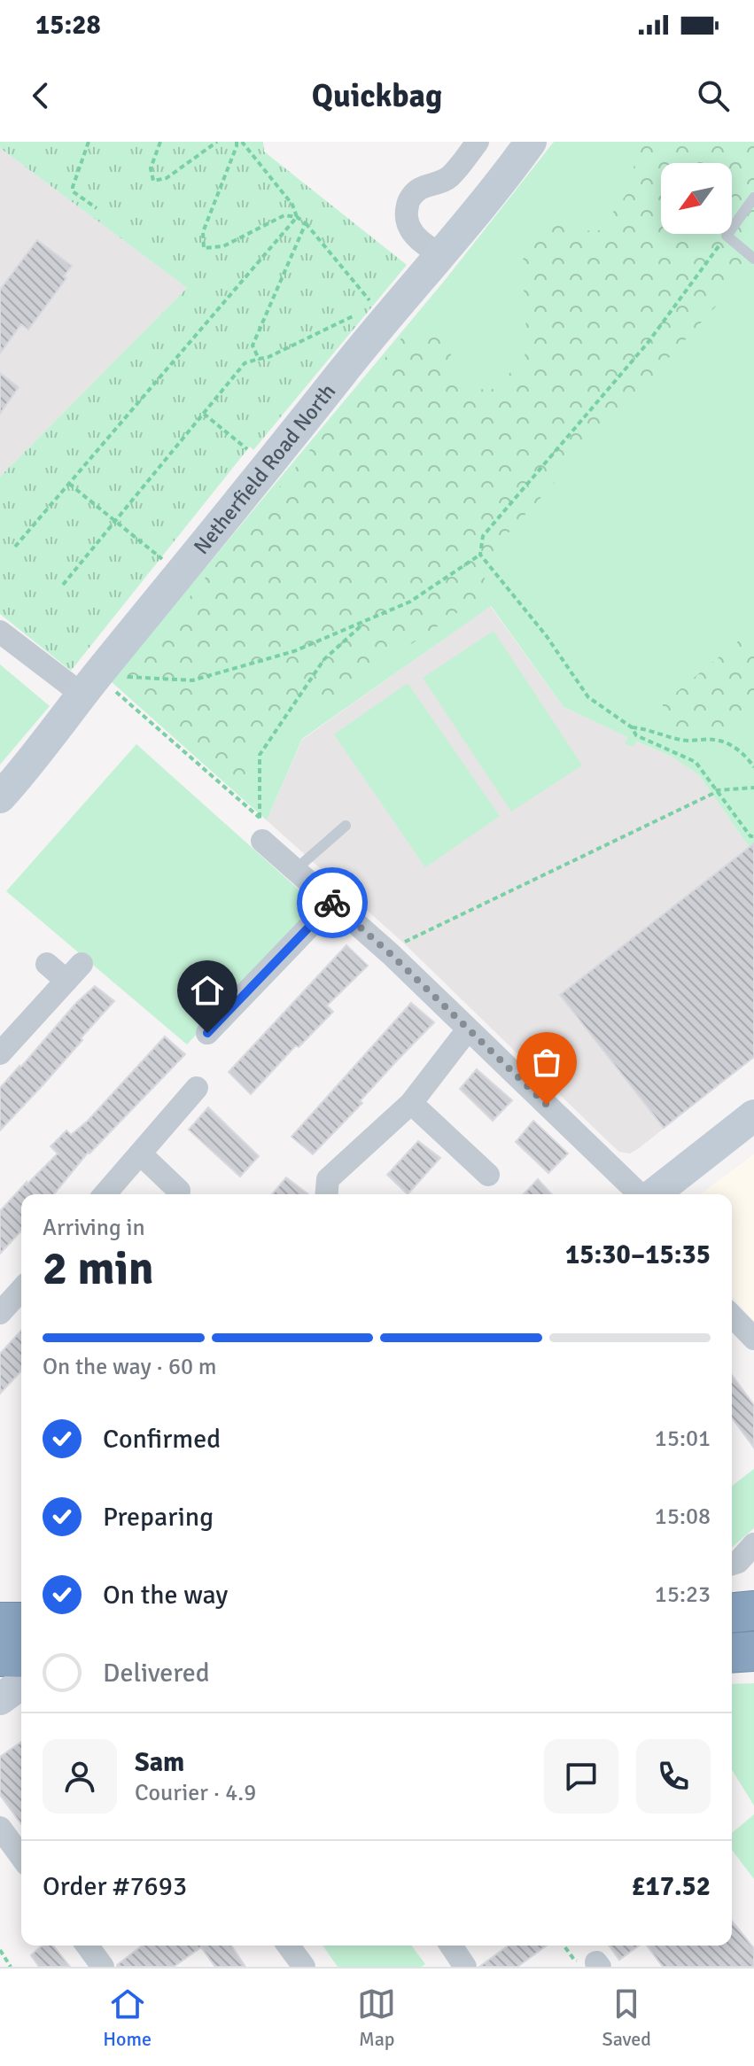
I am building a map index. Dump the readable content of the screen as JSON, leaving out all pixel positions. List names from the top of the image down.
{
  "streets": {
    "street": ["Netherfield Road North"]
  },
  "north": "bottom left",
  "page": {
    "status": "15:28",
    "header": "Quickbag",
    "heading": ["2 min", "Arriving in", "15:30–15:35"],
    "panel": [
      "Sam",
      "Courier · 4.9",
      "Order #7693",
      "£17.52"
    ],
    "bar": "On the way · 60 m",
    "list": [
      ["Confirmed", "15:01"],
      ["Preparing", "15:08"],
      ["On the way", "15:23"],
      "Delivered"
    ],
    "tabs": ["Home", "Map", "Saved"]
  }
}
